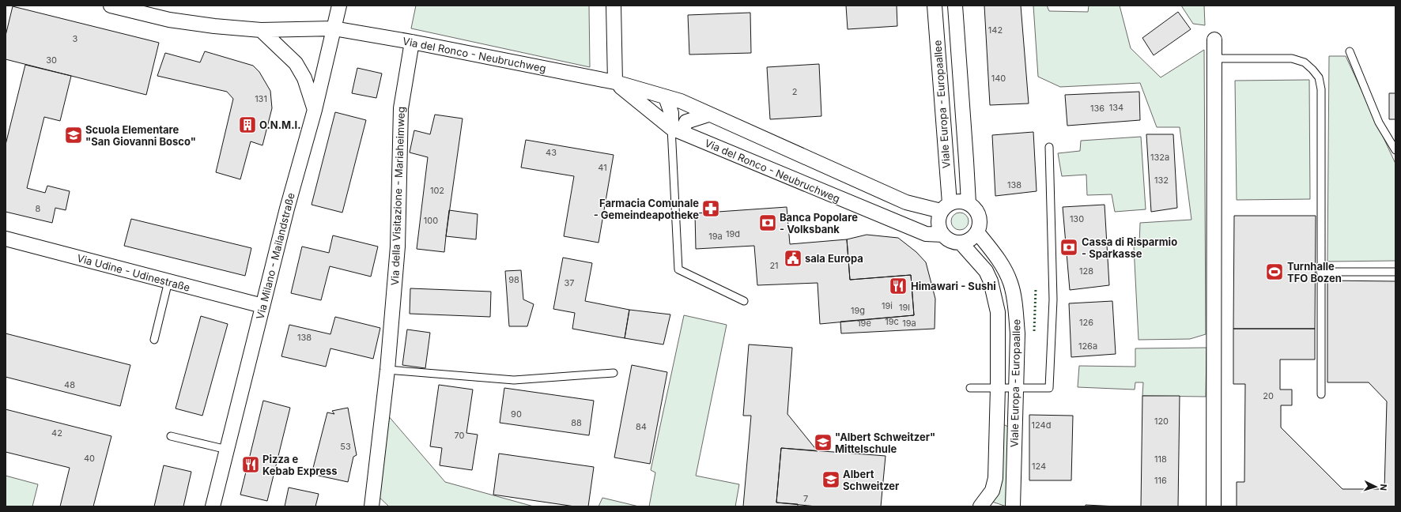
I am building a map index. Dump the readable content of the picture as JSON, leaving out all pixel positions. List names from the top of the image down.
{
  "streets": {
    "street": [
      "Via del Ronco - Neubruchweg",
      "Viale Europa - Europaallee",
      "Via della Visitazione - Mariaheimweg",
      "Via Milano - Mailandstraße",
      "Via Udine - Udinestraße"
    ]
  },
  "crossings": [
    ["Via del Ronco - Neubruchweg", "Viale Europa - Europaallee"],
    ["Via del Ronco - Neubruchweg", "Via della Visitazione - Mariaheimweg"],
    ["Via del Ronco - Neubruchweg", "Via Milano - Mailandstraße"],
    ["Via Milano - Mailandstraße", "Via Udine - Udinestraße"]
  ],
  "places": {
    "building": ["O.N.M.I."],
    "school or university": ["Scuola Elementare \"San Giovanni Bosco\"", "\"Albert Schweitzer\" Mittelschule", "Albert Schweitzer"],
    "pharmacy": ["Farmacia Comunale - Gemeindeapotheke"],
    "bank": ["Banca Popolare - Volksbank", "Cassa di Risparmio - Sparkasse"],
    "public building": ["sala Europa"],
    "sports": ["Turnhalle TFO Bozen"],
    "restaurant": ["Himawari - Sushi", "Pizza e Kebab Express"]
  },
  "house_numbers": [
    "142",
    "3",
    "30",
    "140",
    "2",
    "131",
    "134",
    "136",
    "43",
    "132a",
    "41",
    "132",
    "138",
    "102",
    "8",
    "130",
    "100",
    "19d",
    "19a",
    "21",
    "128",
    "98",
    "37",
    "19i",
    "19l",
    "19g",
    "19c",
    "126",
    "19e",
    "19a",
    "138",
    "126a",
    "48",
    "20",
    "90",
    "120",
    "88",
    "124d",
    "84",
    "42",
    "70",
    "53",
    "40",
    "118",
    "124",
    "116",
    "7"
  ],
  "north": "right"
}
